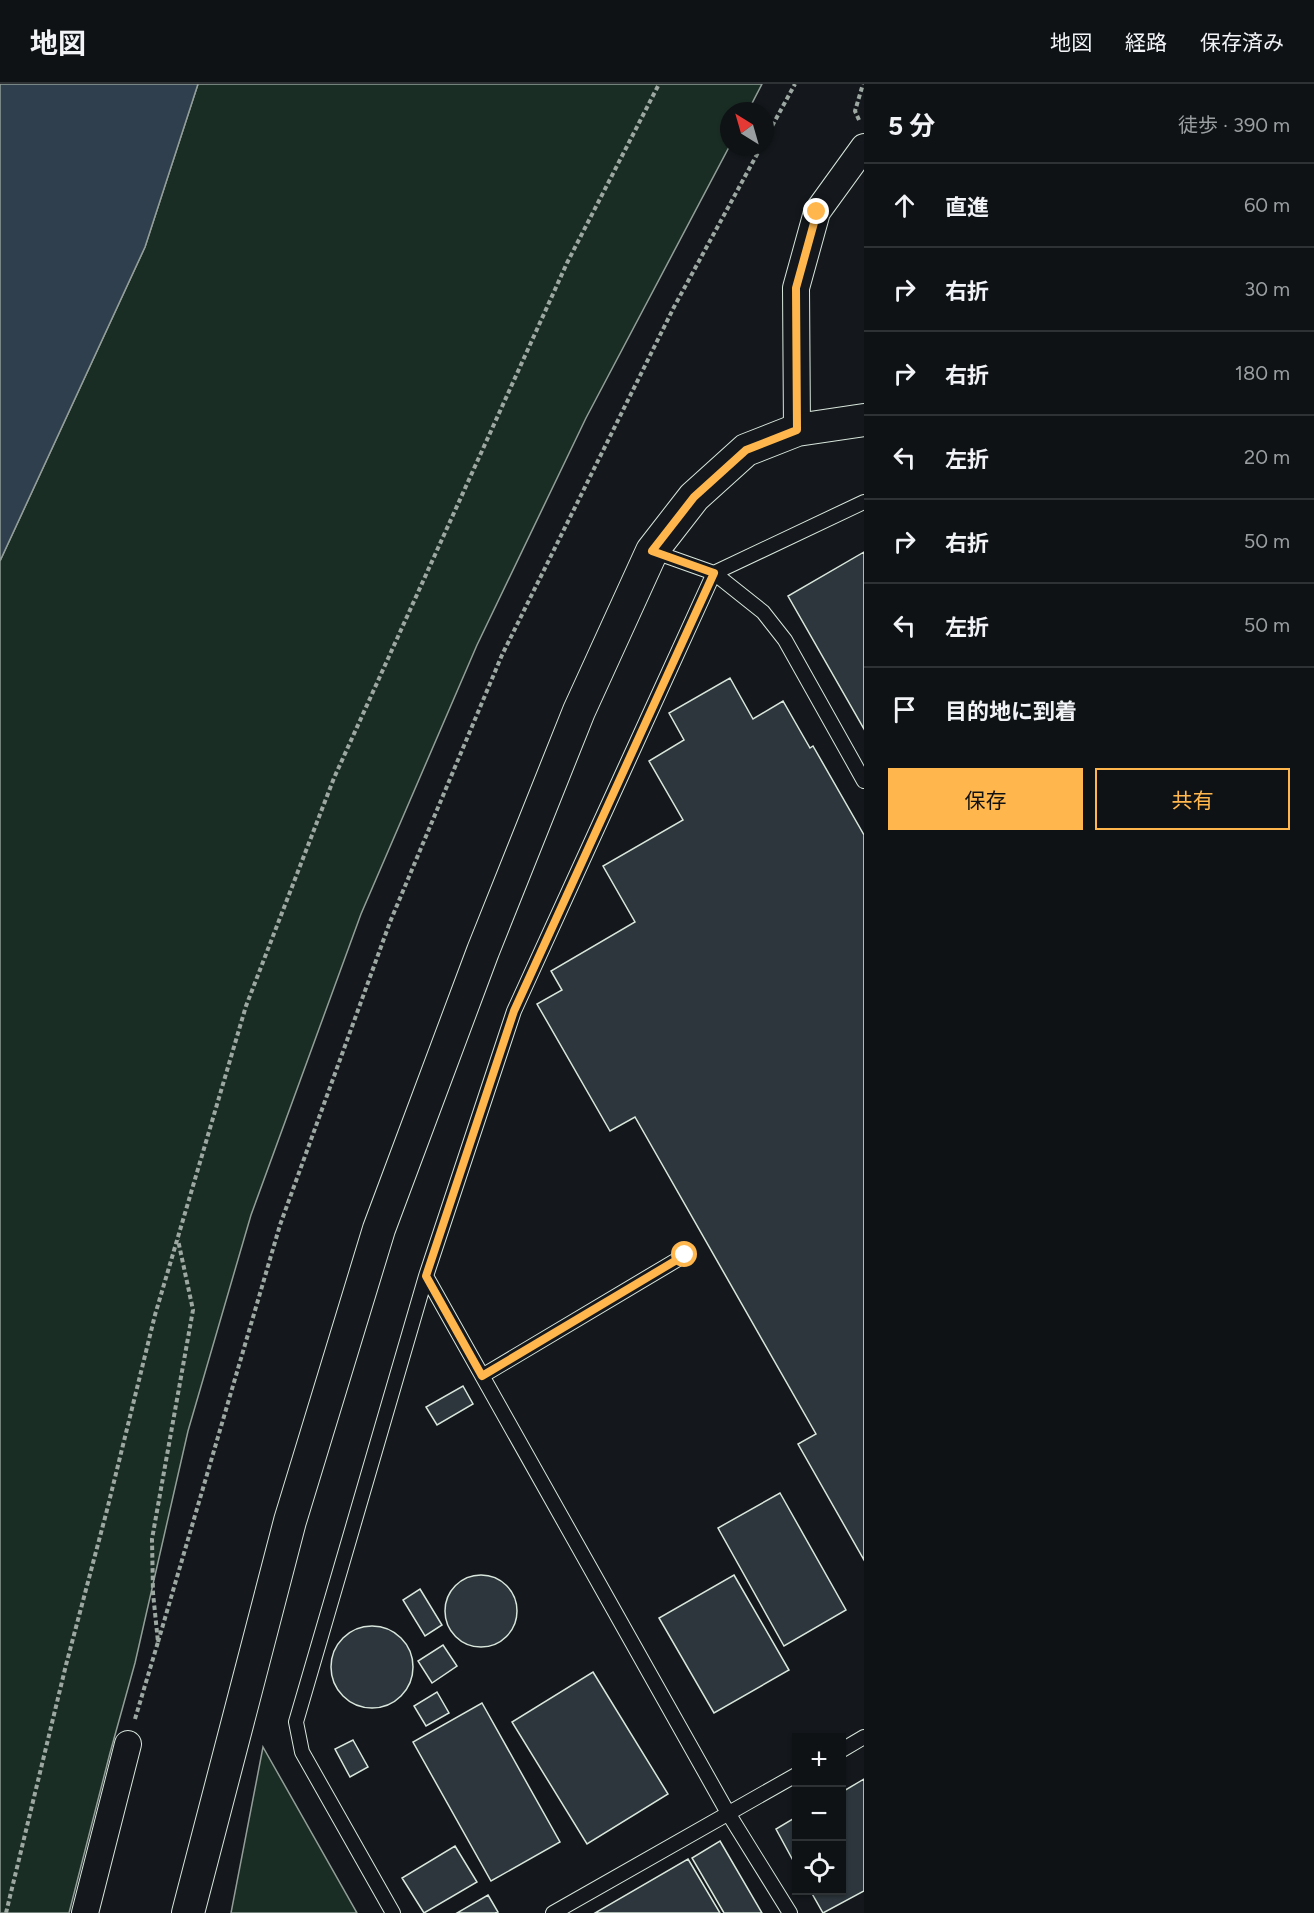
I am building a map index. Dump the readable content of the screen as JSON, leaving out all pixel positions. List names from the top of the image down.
{
  "north": "top left",
  "page": {
    "header": "地図",
    "nav": ["地図", "経路", "保存済み"],
    "heading": ["5 分", "徒歩 · 390 m"],
    "list": [
      ["直進", "60 m"],
      ["右折", "30 m"],
      ["右折", "180 m"],
      ["左折", "20 m"],
      ["右折", "50 m"],
      ["左折", "50 m"],
      "目的地に到着"
    ],
    "buttons": ["保存", "共有"],
    "map_buttons": ["+", "−"]
  }
}
